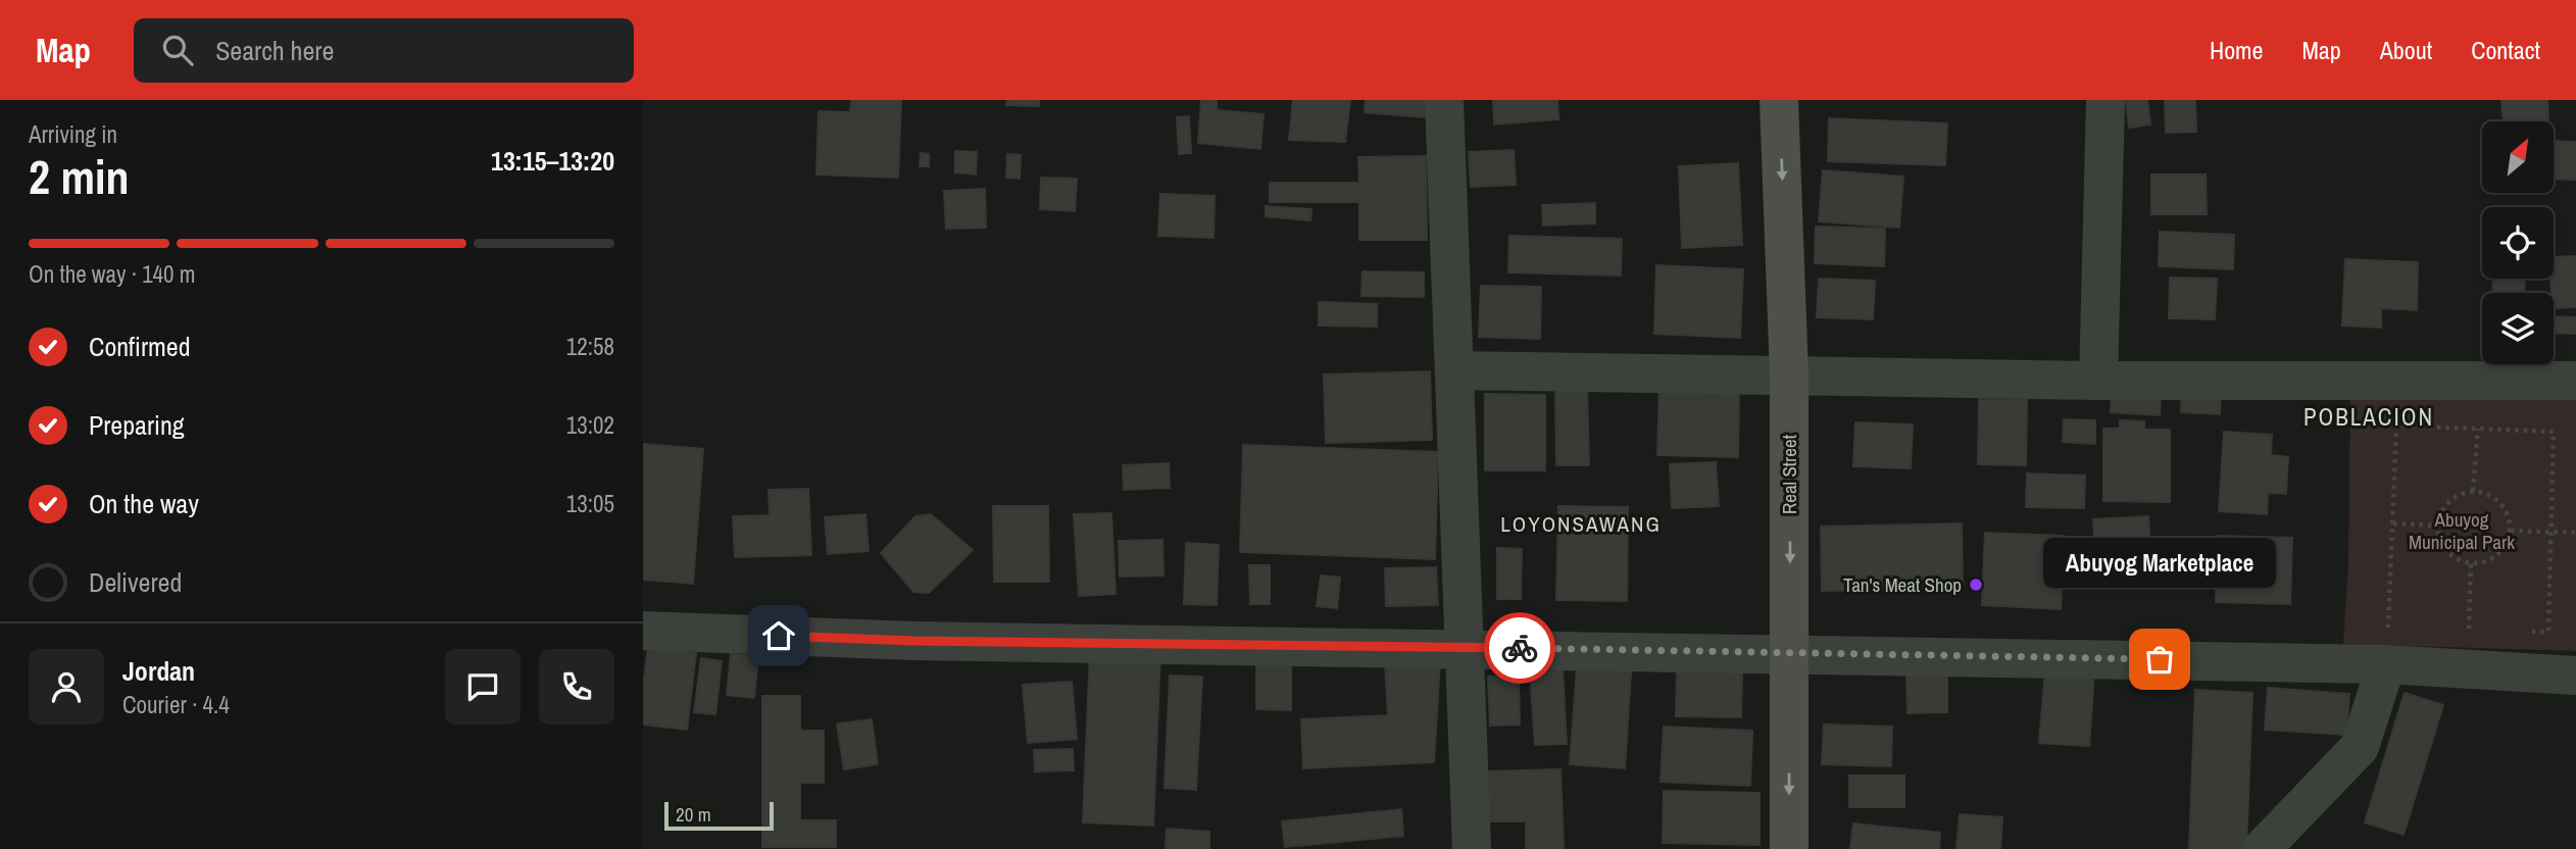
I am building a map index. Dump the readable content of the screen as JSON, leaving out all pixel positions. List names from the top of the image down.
{
  "streets": {
    "street": ["Real Street"]
  },
  "districts": ["POBLACION", "LOYONSAWANG"],
  "parks": ["Abuyog Municipal Park"],
  "places": ["Tan's Meat Shop", "Abuyog Marketplace"],
  "scale_bar": "20 m",
  "north": "top right",
  "page": {
    "header": "Map",
    "search": "Search here",
    "nav": [
      "Home",
      "Map",
      "About",
      "Contact"
    ],
    "heading": ["2 min", "Arriving in", "13:15–13:20"],
    "panel": ["Jordan", "Courier · 4.4"],
    "bar": "On the way · 140 m",
    "list": [
      ["Confirmed", "12:58"],
      ["Preparing", "13:02"],
      ["On the way", "13:05"],
      "Delivered"
    ],
    "bubble": "Abuyog Marketplace",
    "scale": "20 m"
  }
}
